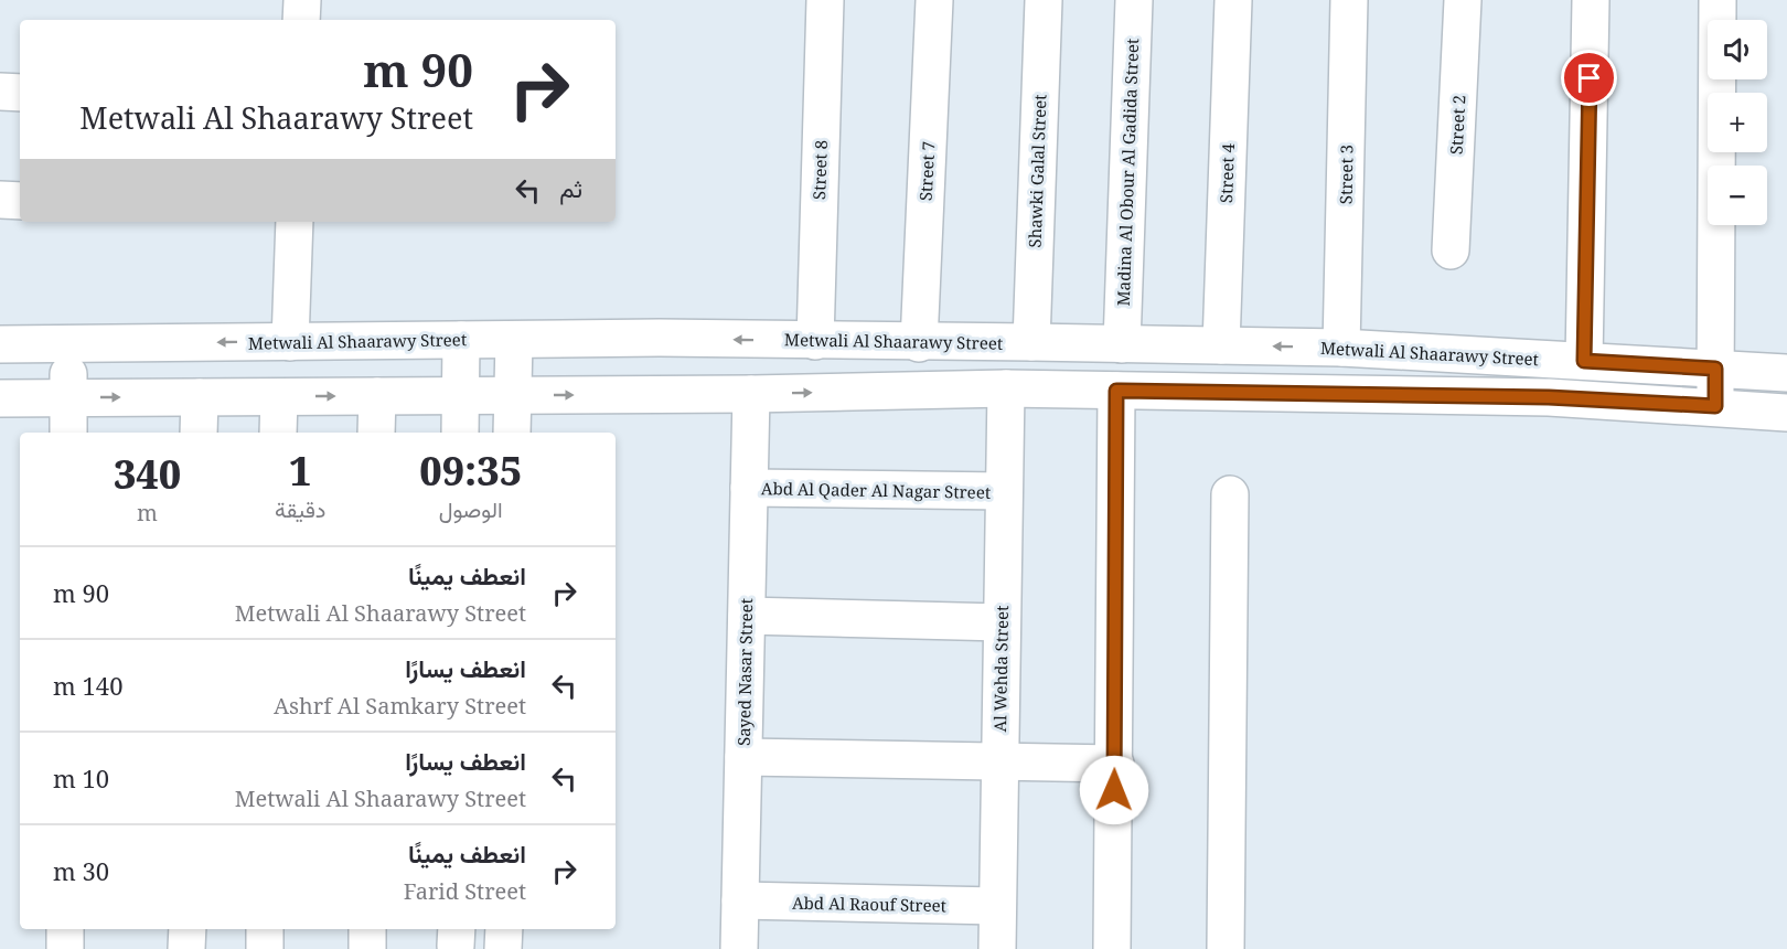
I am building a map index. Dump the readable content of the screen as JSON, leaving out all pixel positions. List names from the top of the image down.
{
  "streets": {
    "street": [
      "Street 2",
      "Street 8",
      "Street 7",
      "Shawki Galal Street",
      "Madina Al Obour Al Gadida Street",
      "Street 4",
      "Street 3",
      "Metwali Al Shaarawy Street",
      "Abd Al Qader Al Nagar Street",
      "Al Wehda Street",
      "Sayed Nasar Street",
      "Abd Al Raouf Street"
    ]
  },
  "crossings": [
    ["Street 8", "Metwali Al Shaarawy Street"],
    ["Street 7", "Metwali Al Shaarawy Street"],
    ["Shawki Galal Street", "Metwali Al Shaarawy Street"],
    ["Madina Al Obour Al Gadida Street", "Metwali Al Shaarawy Street"],
    ["Street 4", "Metwali Al Shaarawy Street"],
    ["Street 3", "Metwali Al Shaarawy Street"],
    ["Abd Al Qader Al Nagar Street", "Al Wehda Street"],
    ["Abd Al Qader Al Nagar Street", "Sayed Nasar Street"],
    ["Al Wehda Street", "Abd Al Raouf Street"],
    ["Sayed Nasar Street", "Abd Al Raouf Street"]
  ],
  "page": {
    "map_buttons": ["+", "−"],
    "turn": ["90 m", "Metwali Al Shaarawy Street"],
    "then": "ثم",
    "eta": [
      "09:35",
      "الوصول",
      "1",
      "دقيقة",
      "340",
      "m"
    ],
    "list": [
      {
        "name": "انعطف يمينًا",
        "note": "Metwali Al Shaarawy Street",
        "value": "90 m"
      },
      {
        "name": "انعطف يسارًا",
        "note": "Ashrf Al Samkary Street",
        "value": "140 m"
      },
      {
        "name": "انعطف يسارًا",
        "note": "Metwali Al Shaarawy Street",
        "value": "10 m"
      },
      {
        "name": "انعطف يمينًا",
        "note": "Farid Street",
        "value": "30 m"
      }
    ]
  }
}
